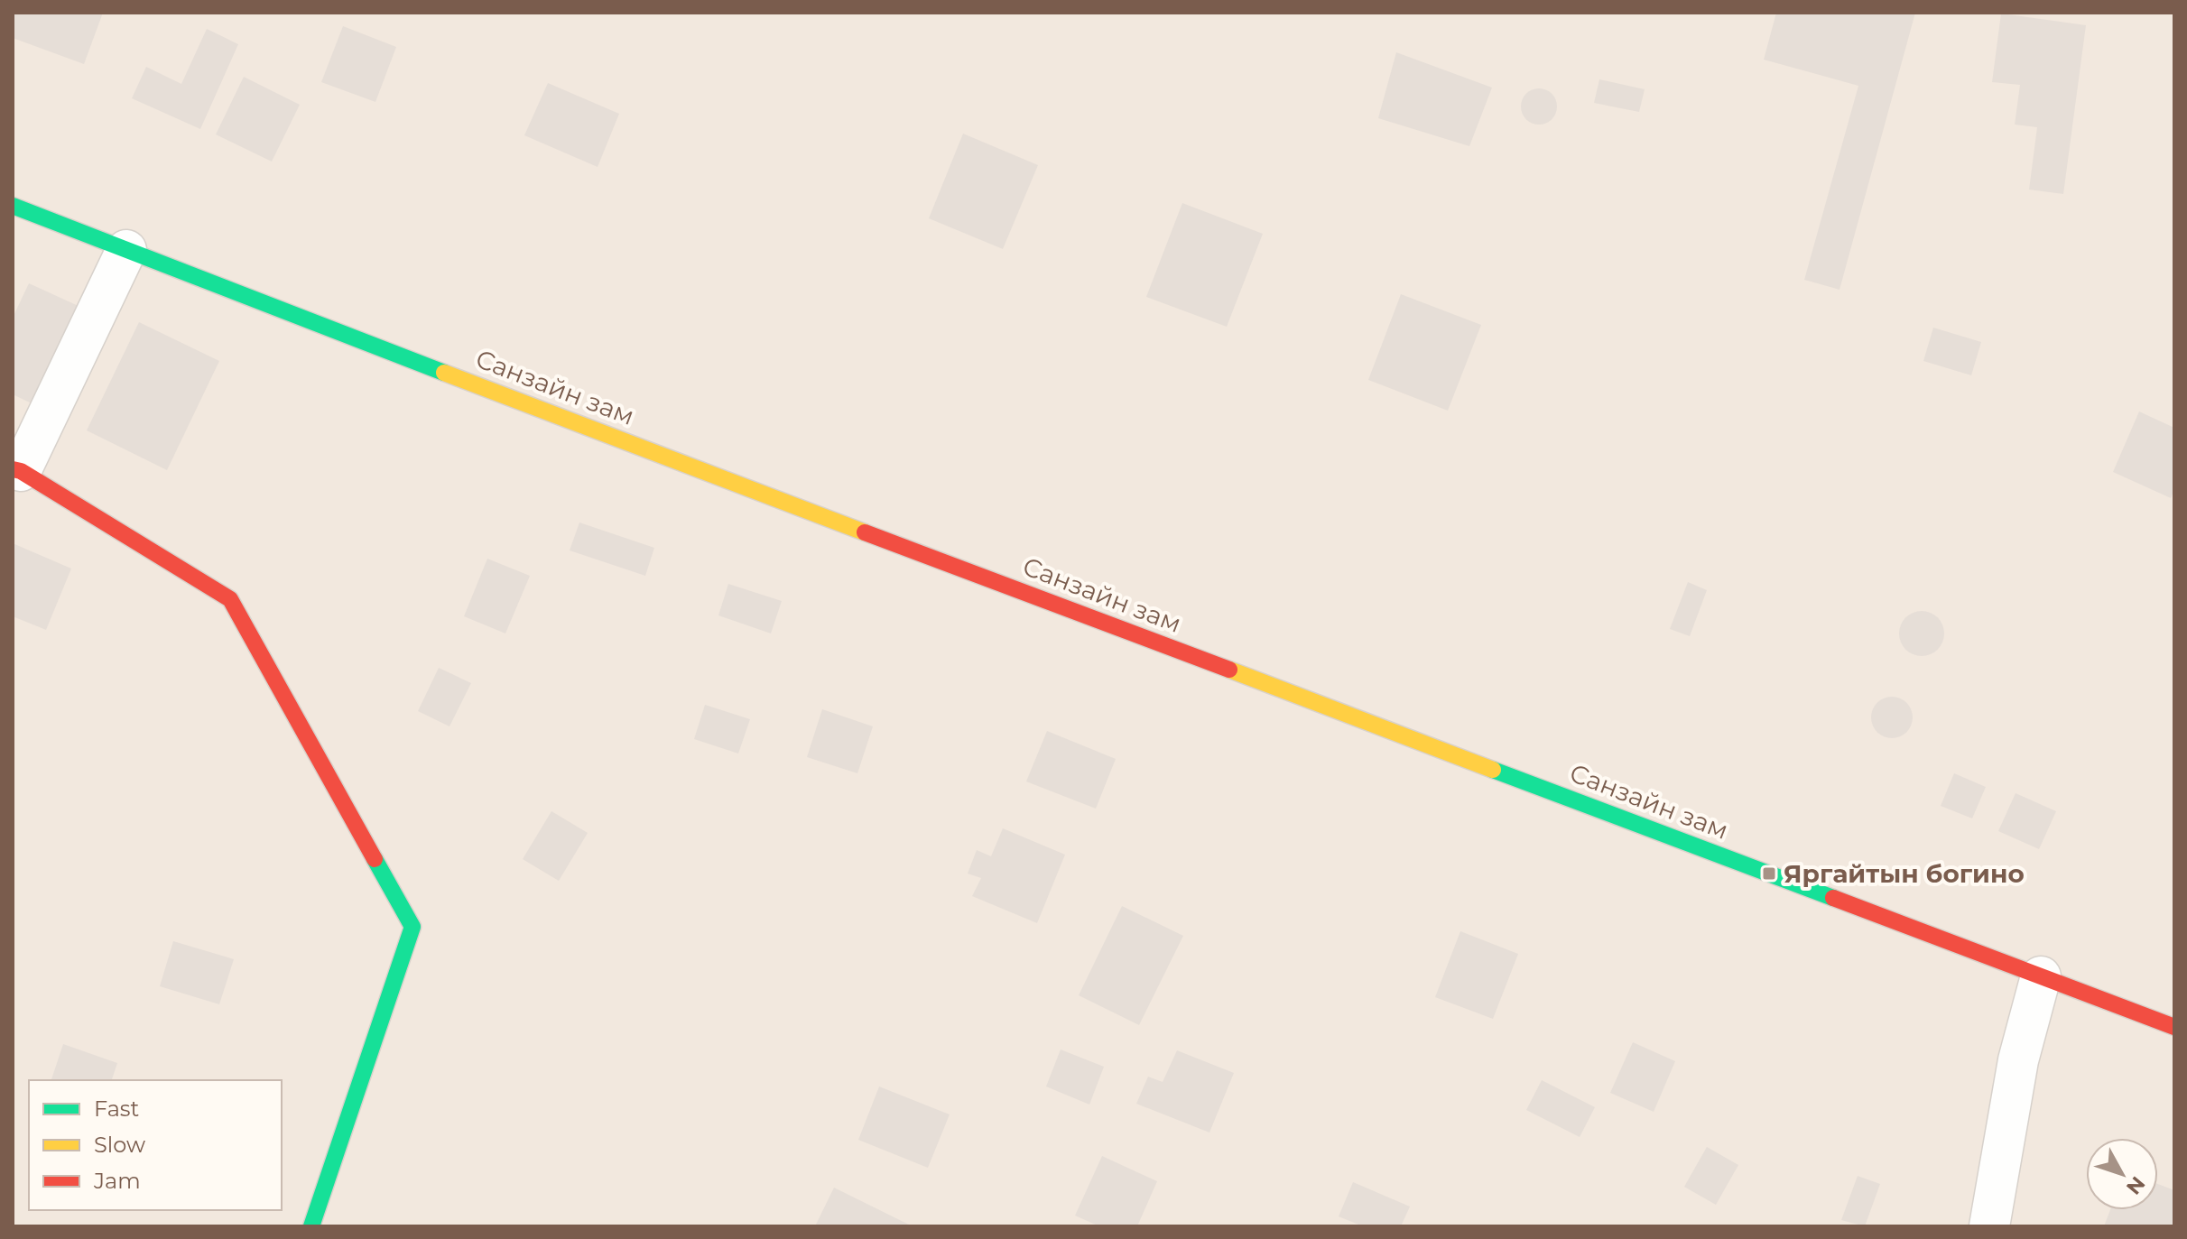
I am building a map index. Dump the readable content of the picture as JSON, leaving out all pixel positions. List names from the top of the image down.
{
  "streets": {
    "main road": ["Санзайн зам"]
  },
  "places": {
    "transit": ["Яргайтын богино"]
  },
  "legend": ["Fast", "Slow", "Jam"],
  "north": "bottom right"
}
